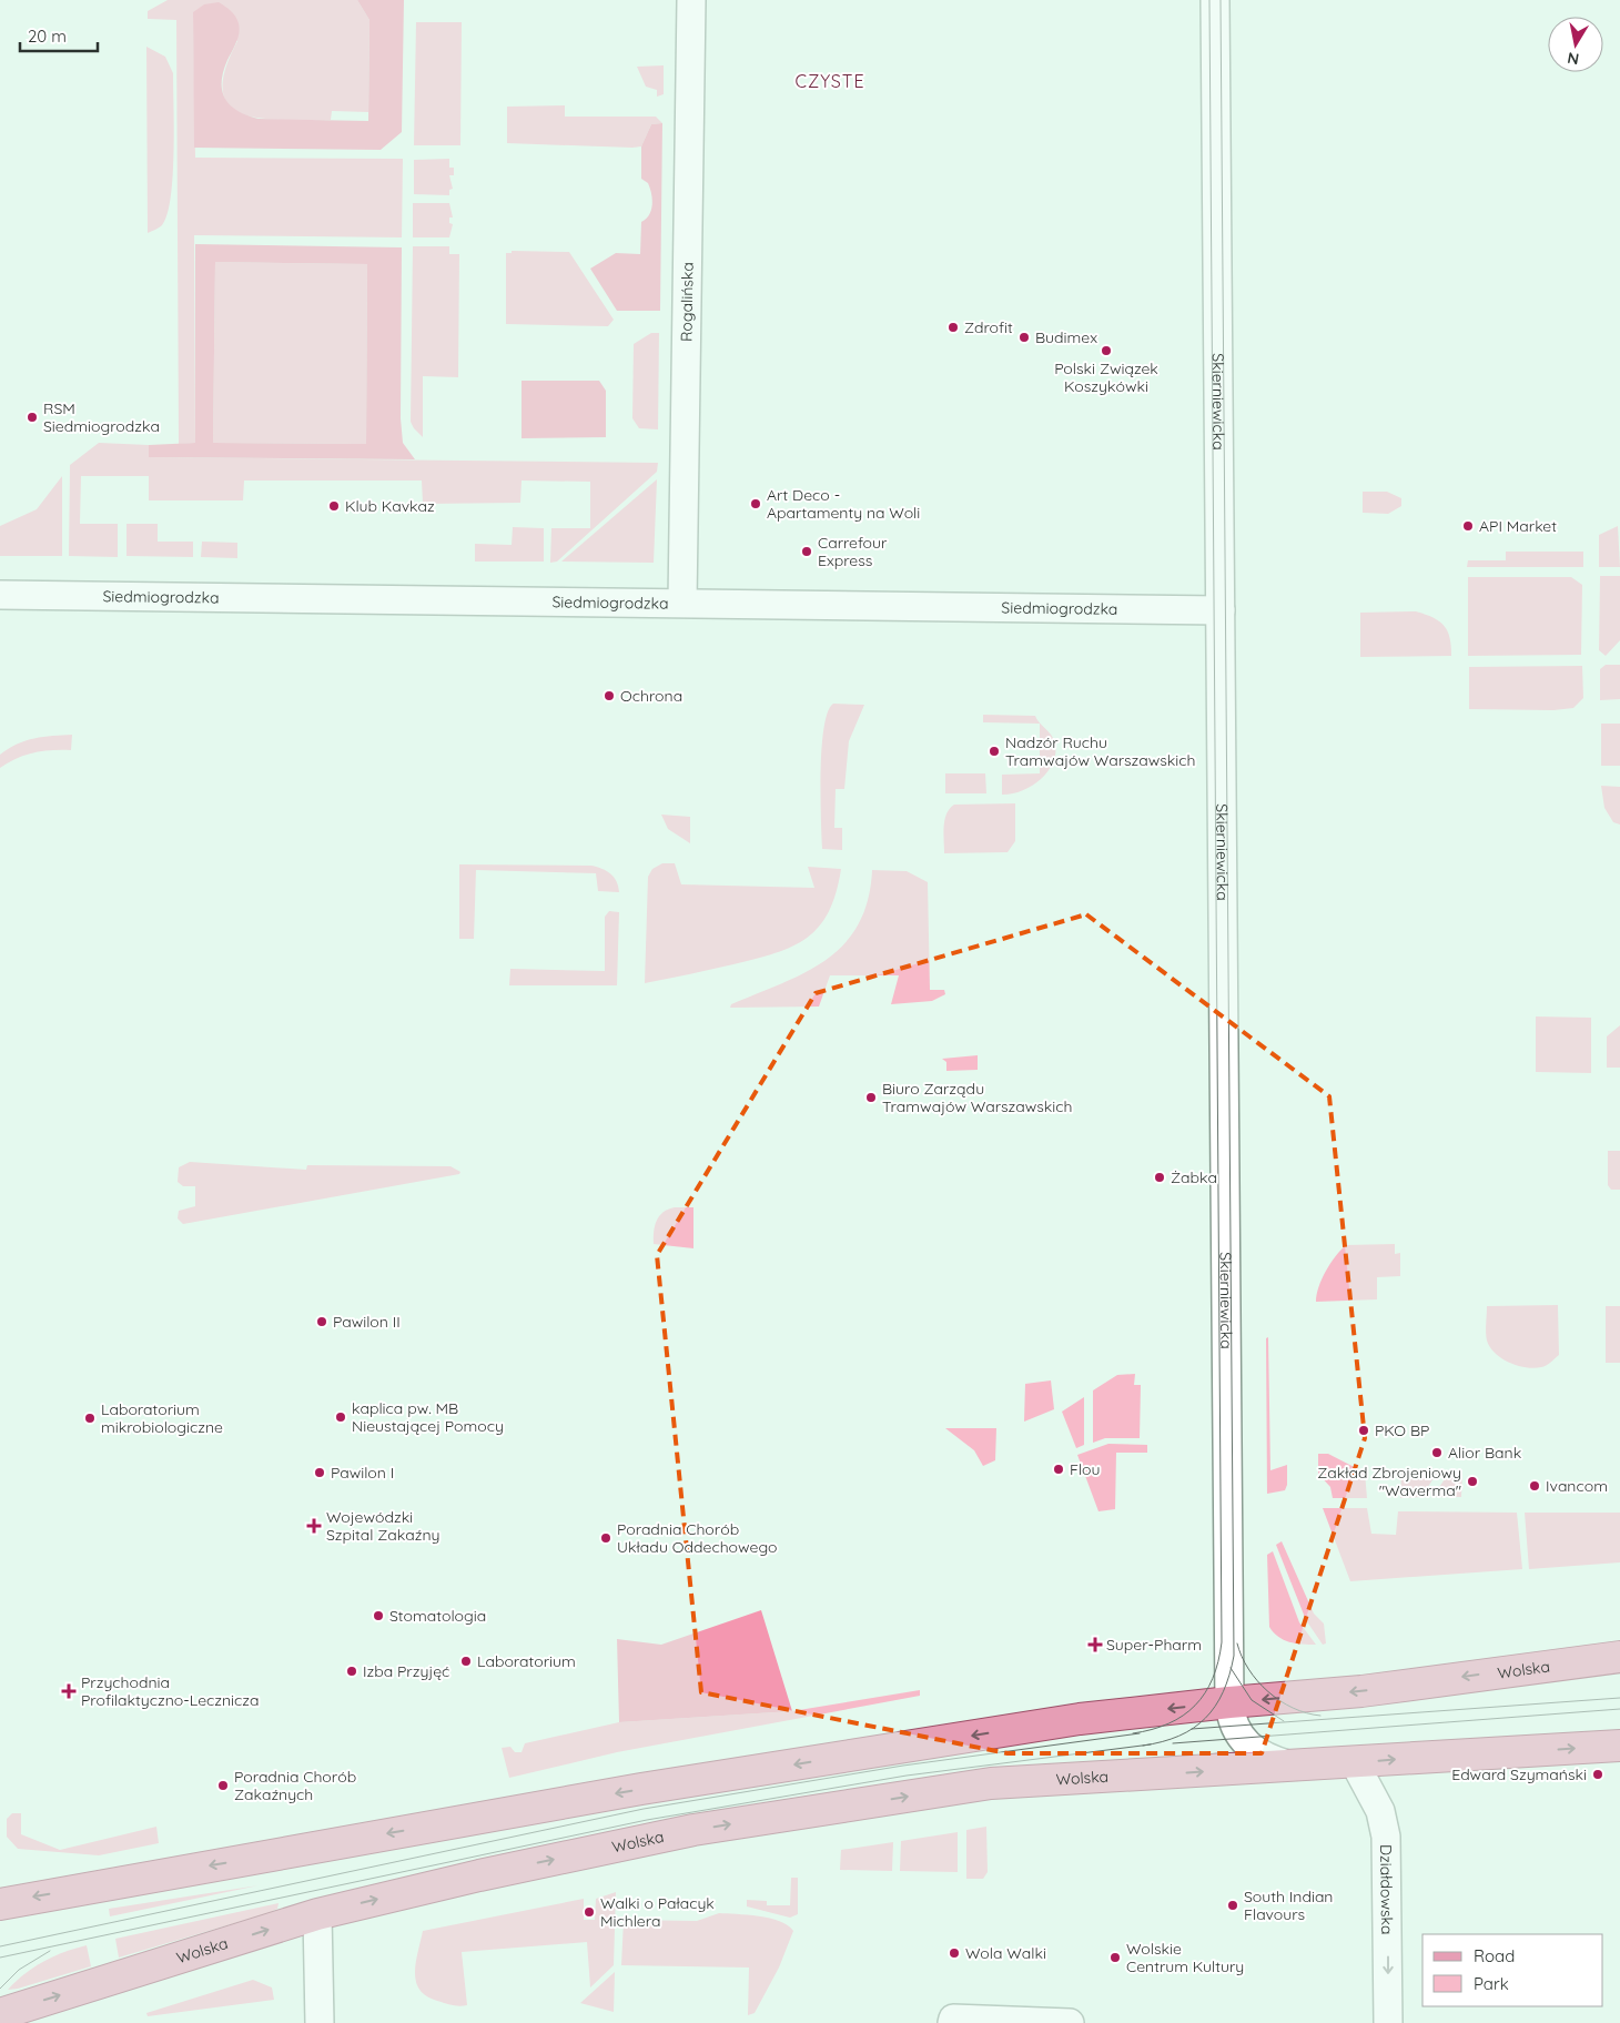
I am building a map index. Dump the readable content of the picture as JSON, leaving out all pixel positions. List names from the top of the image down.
{
  "streets": {
    "main road": ["Wolska"],
    "street": [
      "Rogalińska",
      "Skierniewicka",
      "Siedmiogrodzka",
      "Działdowska"
    ]
  },
  "crossings": [
    ["Rogalińska", "Siedmiogrodzka"],
    ["Skierniewicka", "Siedmiogrodzka"],
    ["Skierniewicka", "Wolska"],
    ["Wolska", "Działdowska"]
  ],
  "one_way": ["Działdowska"],
  "districts": ["CZYSTE"],
  "places": {
    "other": [
      "Zdrofit",
      "Budimex",
      "Polski Związek Koszykówki",
      "RSM Siedmiogrodzka",
      "Art Deco - Apartamenty na Woli",
      "Klub Kavkaz",
      "API Market",
      "Carrefour Express",
      "Ochrona",
      "Nadzór Ruchu Tramwajów Warszawskich",
      "Biuro Zarządu Tramwajów Warszawskich",
      "Żabka",
      "Pawilon II",
      "kaplica pw. MB Nieustającej Pomocy",
      "Laboratorium mikrobiologiczne",
      "PKO BP",
      "Alior Bank",
      "Flou",
      "Pawilon I",
      "Zakład Zbrojeniowy \"Waverma\"",
      "Ivancom",
      "Poradnia Chorób Układu Oddechowego",
      "Stomatologia",
      "Laboratorium",
      "Izba Przyjęć",
      "Edward Szymański",
      "Poradnia Chorób Zakaźnych",
      "South Indian Flavours",
      "Walki o Pałacyk Michlera",
      "Wola Walki",
      "Wolskie Centrum Kultury"
    ],
    "health": ["Wojewódzki Szpital Zakaźny", "Super-Pharm", "Przychodnia Profilaktyczno-Lecznicza"]
  },
  "legend": ["Road", "Park"],
  "scale_bar": "20 m",
  "north": "bottom"
}
